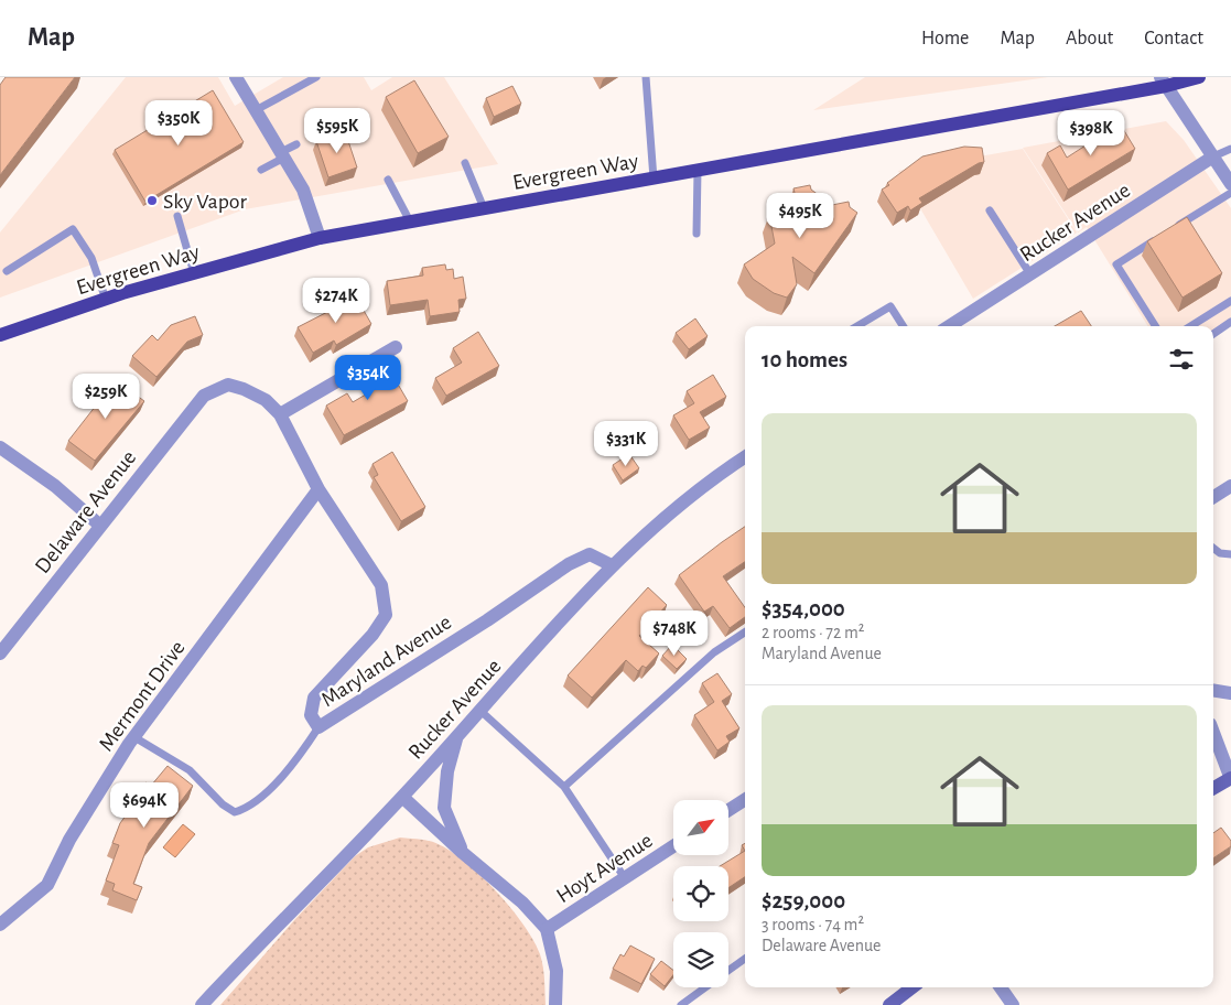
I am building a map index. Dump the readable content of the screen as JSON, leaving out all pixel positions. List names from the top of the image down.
{
  "streets": {
    "main road": ["Evergreen Way"],
    "street": [
      "Rucker Avenue",
      "Delaware Avenue",
      "Maryland Avenue",
      "Mermont Drive",
      "Hoyt Avenue"
    ]
  },
  "crossings": [
    ["Rucker Avenue", "Maryland Avenue"],
    ["Delaware Avenue", "Maryland Avenue"],
    ["Maryland Avenue", "Mermont Drive"]
  ],
  "places": ["Sky Vapor"],
  "north": "top right",
  "page": {
    "header": "Map",
    "nav": [
      "Home",
      "Map",
      "About",
      "Contact"
    ],
    "price": [
      "$350K",
      "$595K",
      "$398K",
      "$495K",
      "$274K",
      "$354K",
      "$259K",
      "$331K",
      "$748K",
      "$694K"
    ],
    "heading": "10 homes",
    "list": [
      {
        "name": "$354,000",
        "note": "2 rooms · 72 m² · Maryland Avenue"
      },
      {
        "name": "$259,000",
        "note": "3 rooms · 74 m² · Delaware Avenue"
      }
    ]
  }
}
